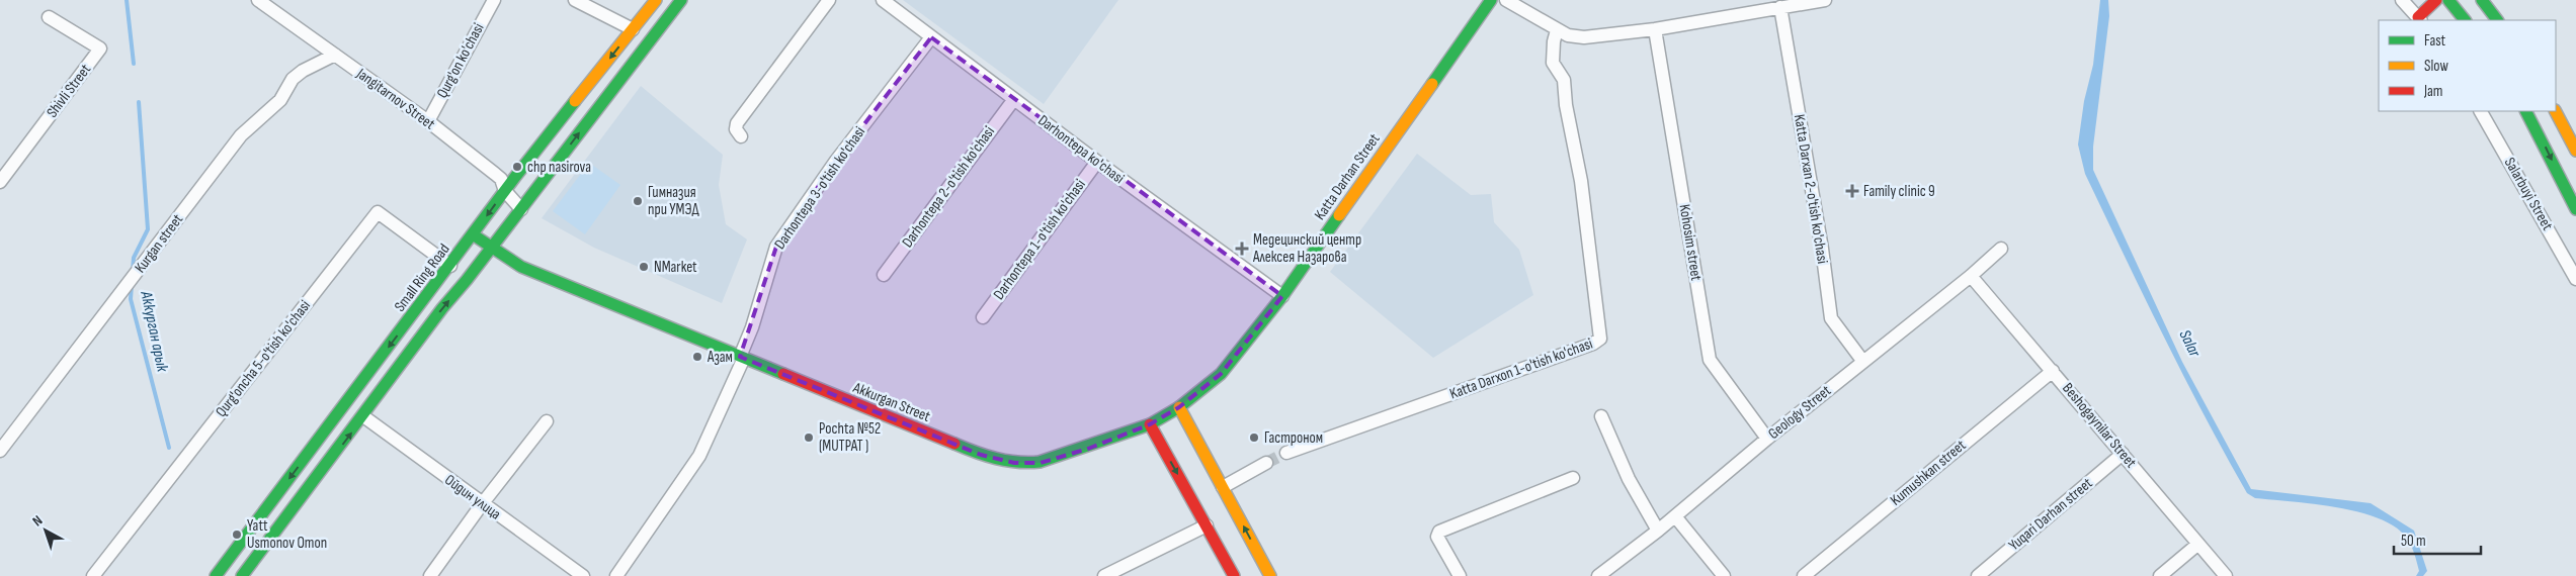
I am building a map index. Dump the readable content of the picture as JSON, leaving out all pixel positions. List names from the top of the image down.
{
  "streets": {
    "main road": ["Katta Darhan Street", "Small Ring Road", "Akkurgan Street"],
    "street": [
      "Qurg'on ko'chasi",
      "Shivli Street",
      "Jangitarnov Street",
      "Darhontepa ko'chasi",
      "Darhontepa 2-o'tish ko'chasi",
      "Darhontepa 3-o'tish ko'chasi",
      "Katta Darxan 2-o'tish ko'chasi",
      "Salarbuyi Street",
      "Darhontepa 1-o'tish ko'chasi",
      "Kohosim street",
      "Kurgan street",
      "Qurg'oncha 5-o'tish ko'chasi",
      "Katta Darxon 1-o'tish ko'chasi",
      "Geology Street",
      "Beshogaynilar Street",
      "Kumushkan street",
      "Ойдин улица",
      "Yuqari Darhan street"
    ]
  },
  "crossings": [
    ["Qurg'on ko'chasi", "Jangitarnov Street"],
    ["Jangitarnov Street", "Kurgan street"],
    ["Jangitarnov Street", "Small Ring Road"],
    ["Darhontepa ko'chasi", "Katta Darhan Street"],
    ["Darhontepa ko'chasi", "Darhontepa 2-o'tish ko'chasi"],
    ["Darhontepa ko'chasi", "Darhontepa 3-o'tish ko'chasi"],
    ["Darhontepa ko'chasi", "Darhontepa 1-o'tish ko'chasi"],
    ["Katta Darhan Street", "Akkurgan Street"],
    ["Darhontepa 3-o'tish ko'chasi", "Akkurgan Street"],
    ["Katta Darxan 2-o'tish ko'chasi", "Geology Street"],
    ["Kohosim street", "Geology Street"],
    ["Small Ring Road", "Qurg'oncha 5-o'tish ko'chasi"],
    ["Small Ring Road", "Akkurgan Street"],
    ["Geology Street", "Beshogaynilar Street"],
    ["Beshogaynilar Street", "Kumushkan street"],
    ["Beshogaynilar Street", "Yuqari Darhan street"]
  ],
  "water": ["Аккурган арык", "Salar"],
  "places": {
    "other": [
      "chp nasirova",
      "Гимназия при УМЭД",
      "NMarket",
      "Азам",
      "Pochta №52 (MUTPAT )",
      "Гастроном",
      "Yatt Usmonov Omon"
    ],
    "health": ["Family clinic 9", "Медецинский центр Алексея Назарова"]
  },
  "legend": ["Fast", "Slow", "Jam"],
  "scale_bar": "50 m",
  "north": "top left"
}
